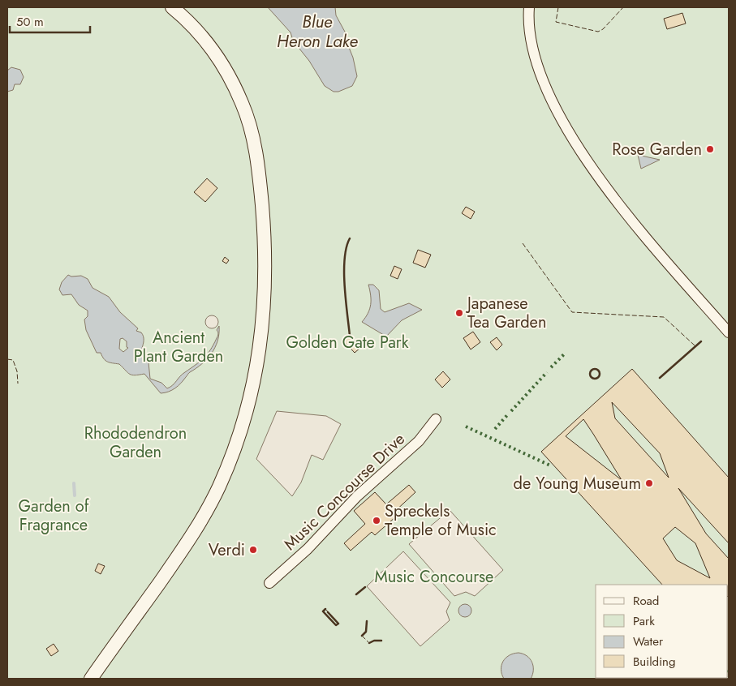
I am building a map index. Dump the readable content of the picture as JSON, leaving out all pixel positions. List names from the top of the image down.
{
  "streets": {
    "street": ["Music Concourse Drive"]
  },
  "water": ["Blue Heron Lake"],
  "parks": [
    "Ancient Plant Garden",
    "Golden Gate Park",
    "Rhododendron Garden",
    "Garden of Fragrance",
    "Music Concourse"
  ],
  "places": [
    "Rose Garden",
    "Japanese Tea Garden",
    "de Young Museum",
    "Spreckels Temple of Music",
    "Verdi"
  ],
  "legend": [
    "Road",
    "Park",
    "Water",
    "Building"
  ],
  "scale_bar": "50 m"
}
